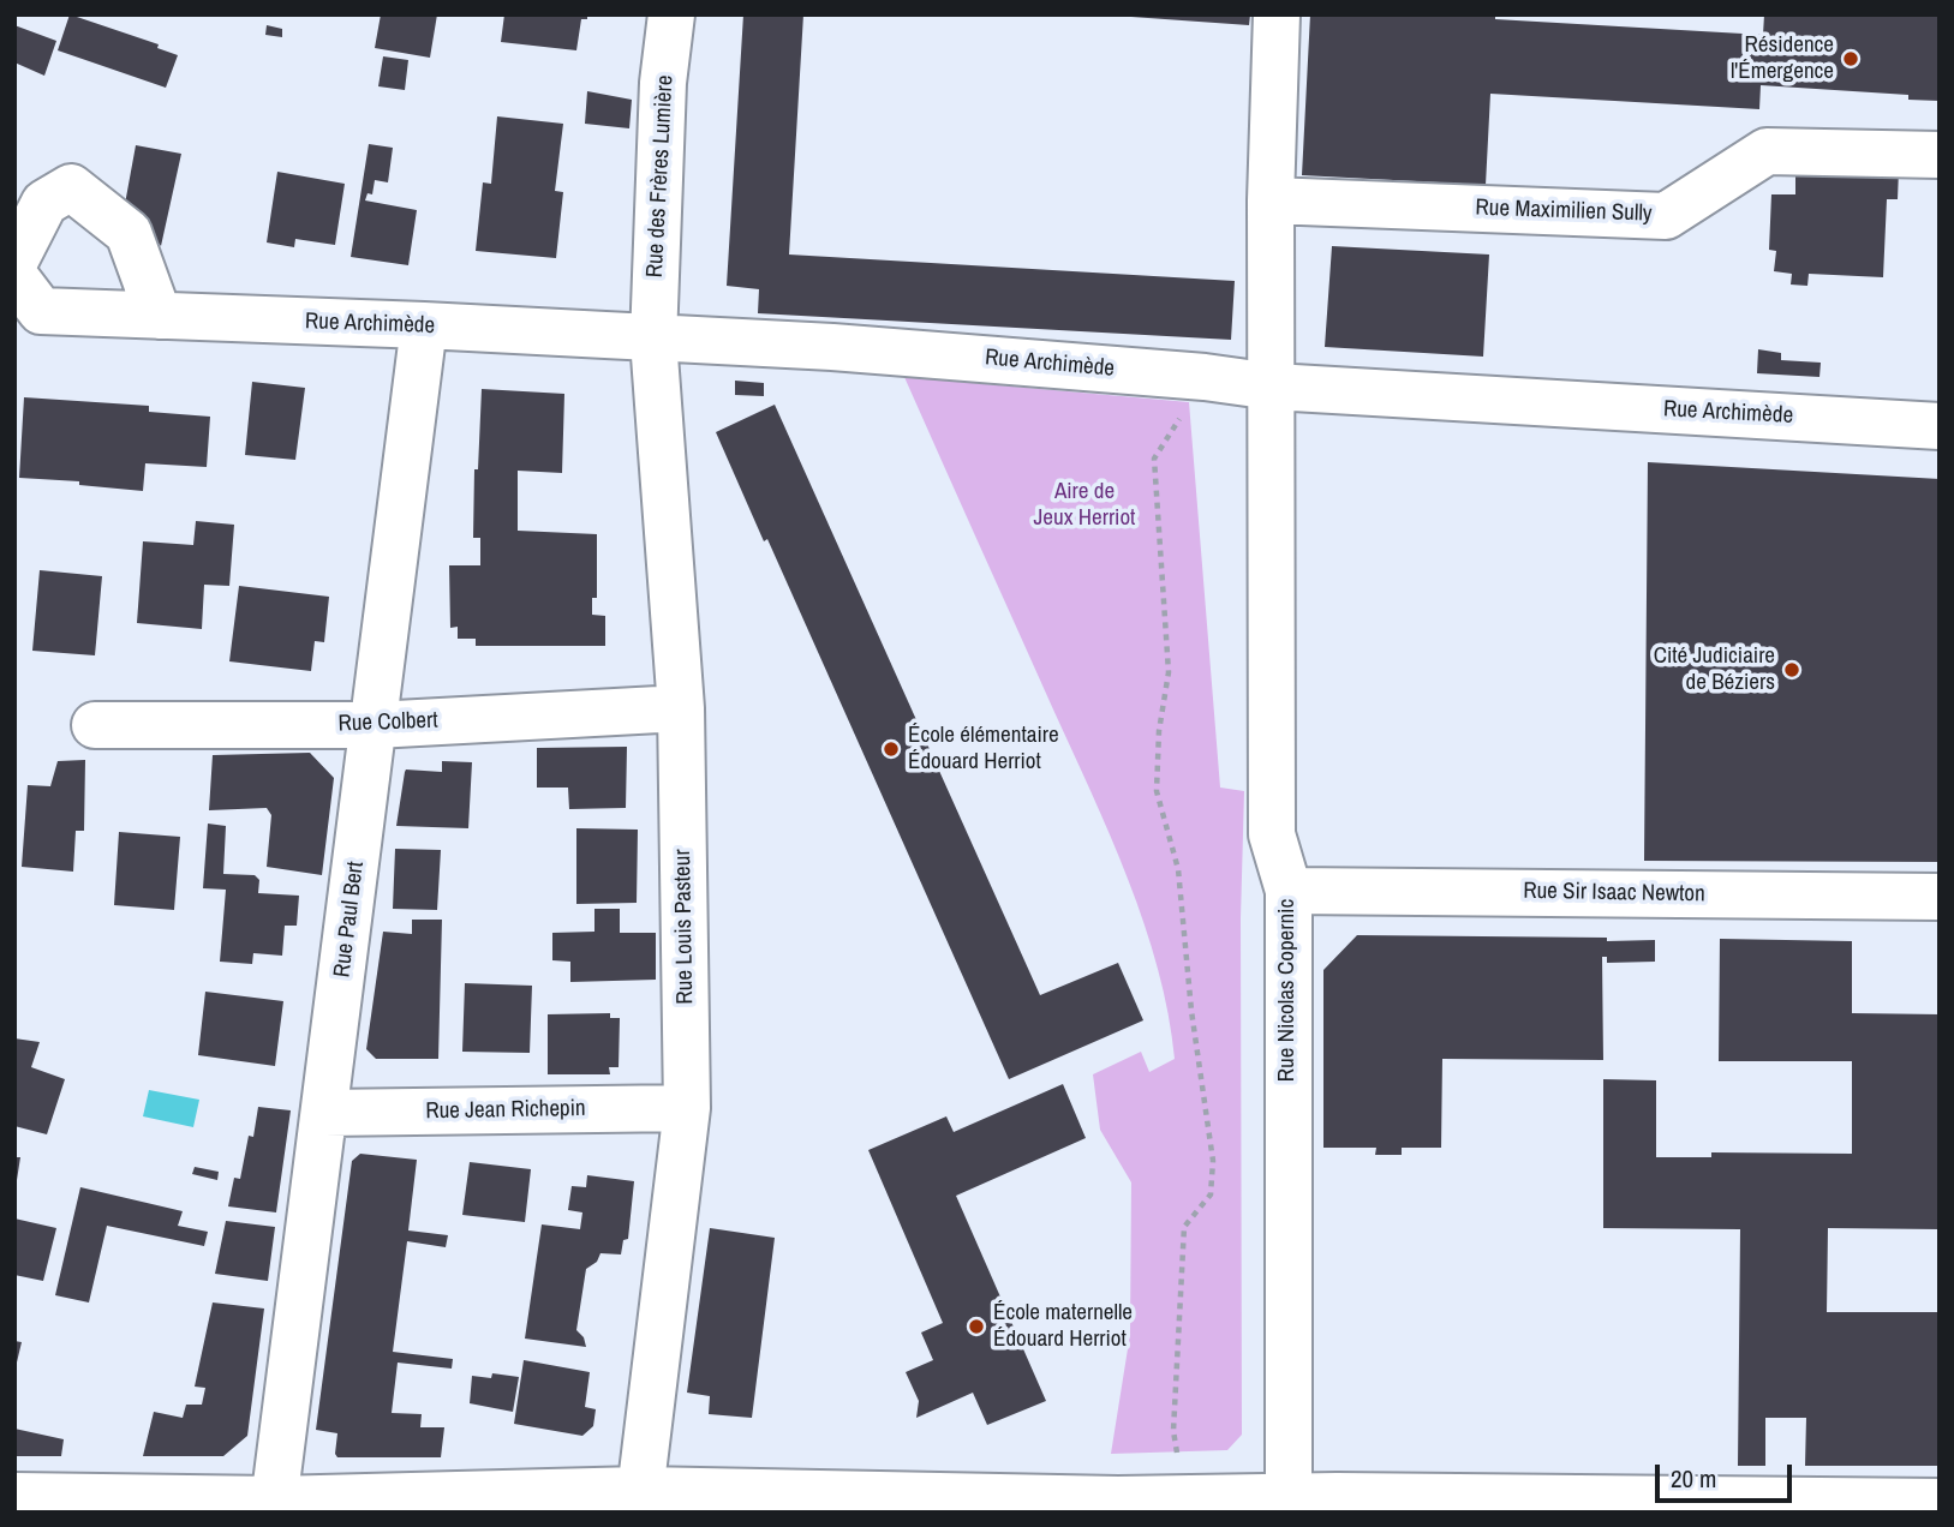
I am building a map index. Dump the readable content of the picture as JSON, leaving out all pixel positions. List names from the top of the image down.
{
  "streets": {
    "street": [
      "Rue des Frères Lumière",
      "Rue Maximilien Sully",
      "Rue Archimède",
      "Rue Colbert",
      "Rue Sir Isaac Newton",
      "Rue Paul Bert",
      "Rue Louis Pasteur",
      "Rue Nicolas Copernic",
      "Rue Jean Richepin"
    ]
  },
  "crossings": [
    ["Rue des Frères Lumière", "Rue Archimède"],
    ["Rue des Frères Lumière", "Rue Louis Pasteur"],
    ["Rue Archimède", "Rue Paul Bert"],
    ["Rue Archimède", "Rue Louis Pasteur"],
    ["Rue Archimède", "Rue Nicolas Copernic"],
    ["Rue Colbert", "Rue Paul Bert"],
    ["Rue Colbert", "Rue Louis Pasteur"],
    ["Rue Sir Isaac Newton", "Rue Nicolas Copernic"],
    ["Rue Paul Bert", "Rue Jean Richepin"],
    ["Rue Louis Pasteur", "Rue Jean Richepin"]
  ],
  "parks": ["Aire de Jeux Herriot"],
  "places": [
    "Résidence l'Émergence",
    "Cité Judiciaire de Béziers",
    "École élémentaire Édouard Herriot",
    "École maternelle Édouard Herriot"
  ],
  "scale_bar": "20 m"
}
